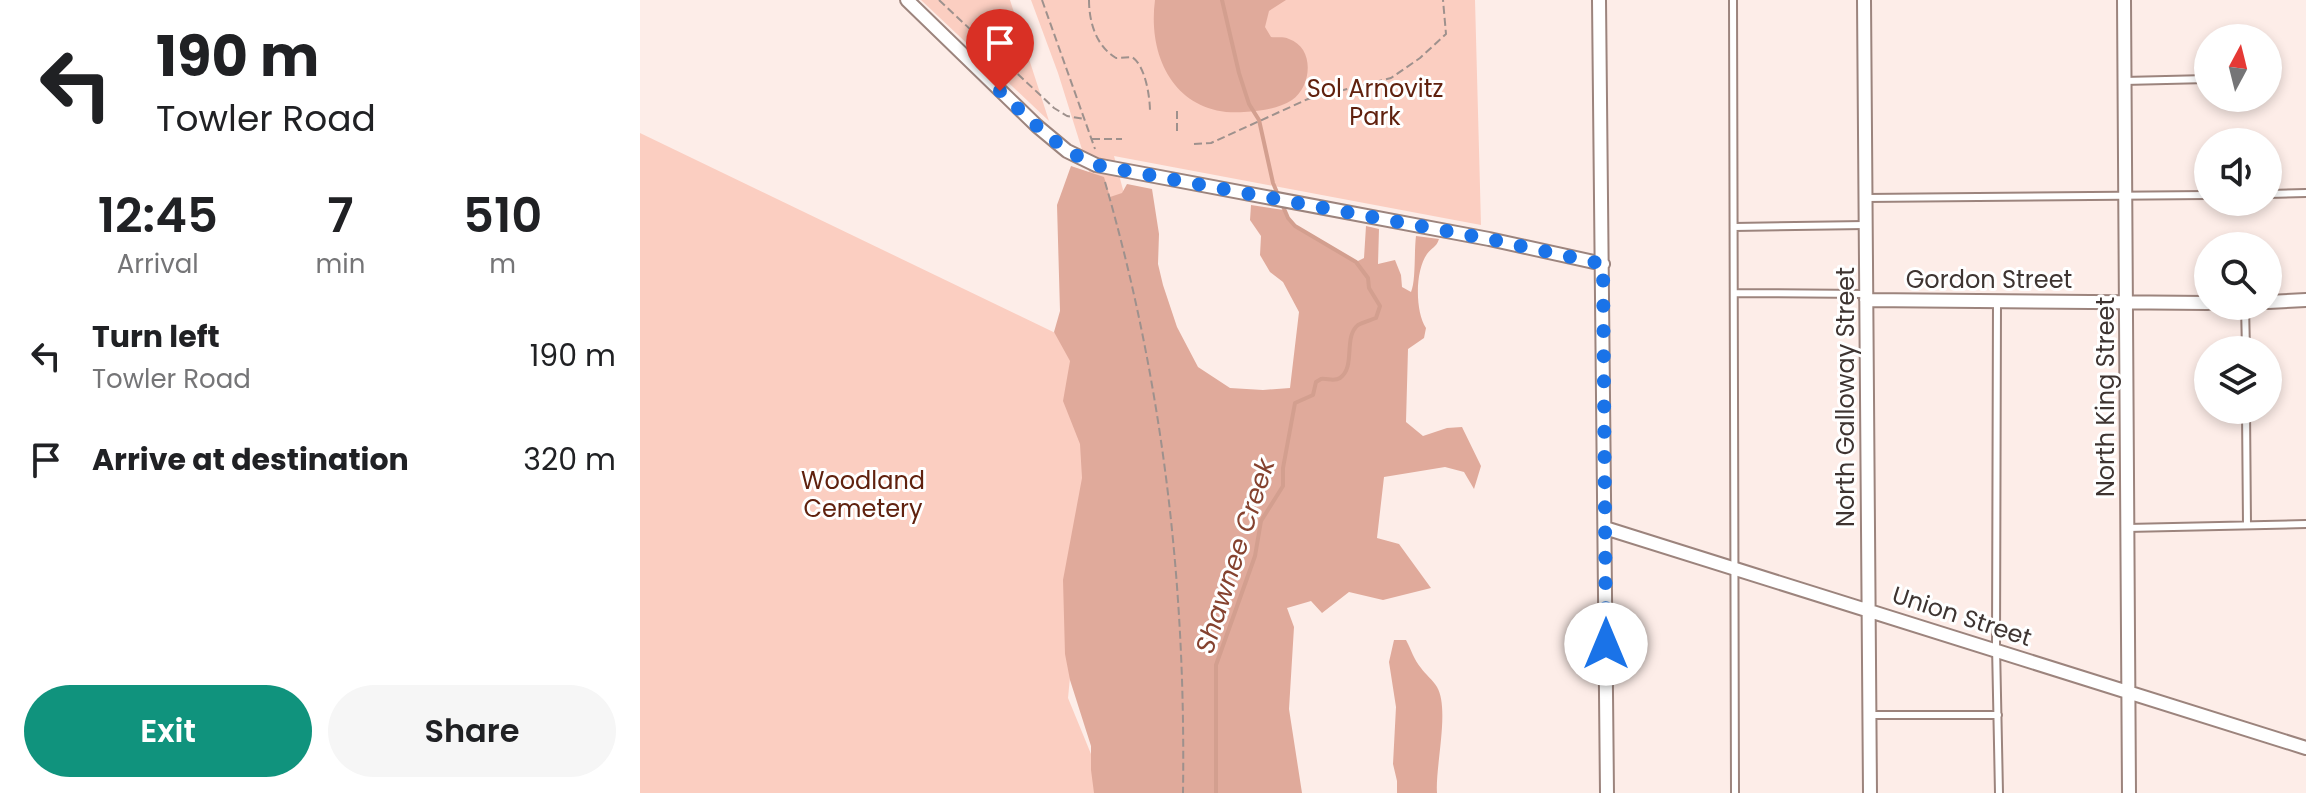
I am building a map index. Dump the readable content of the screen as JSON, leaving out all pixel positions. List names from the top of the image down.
{
  "streets": {
    "street": [
      "Gordon Street",
      "North Galloway Street",
      "North King Street",
      "Union Street"
    ]
  },
  "crossings": [
    ["Gordon Street", "North Galloway Street"],
    ["Gordon Street", "North King Street"],
    ["North Galloway Street", "Union Street"],
    ["North King Street", "Union Street"]
  ],
  "water": ["Shawnee Creek"],
  "parks": ["Sol Arnovitz Park", "Woodland Cemetery"],
  "north": "top",
  "page": {
    "turn": ["190 m", "Towler Road"],
    "eta": [
      "12:45",
      "Arrival",
      "7",
      "min",
      "510",
      "m"
    ],
    "list": [
      {
        "name": "Turn left",
        "note": "Towler Road",
        "value": "190 m"
      },
      {
        "name": "Arrive at destination",
        "value": "320 m"
      }
    ],
    "buttons": ["Exit", "Share"]
  }
}
